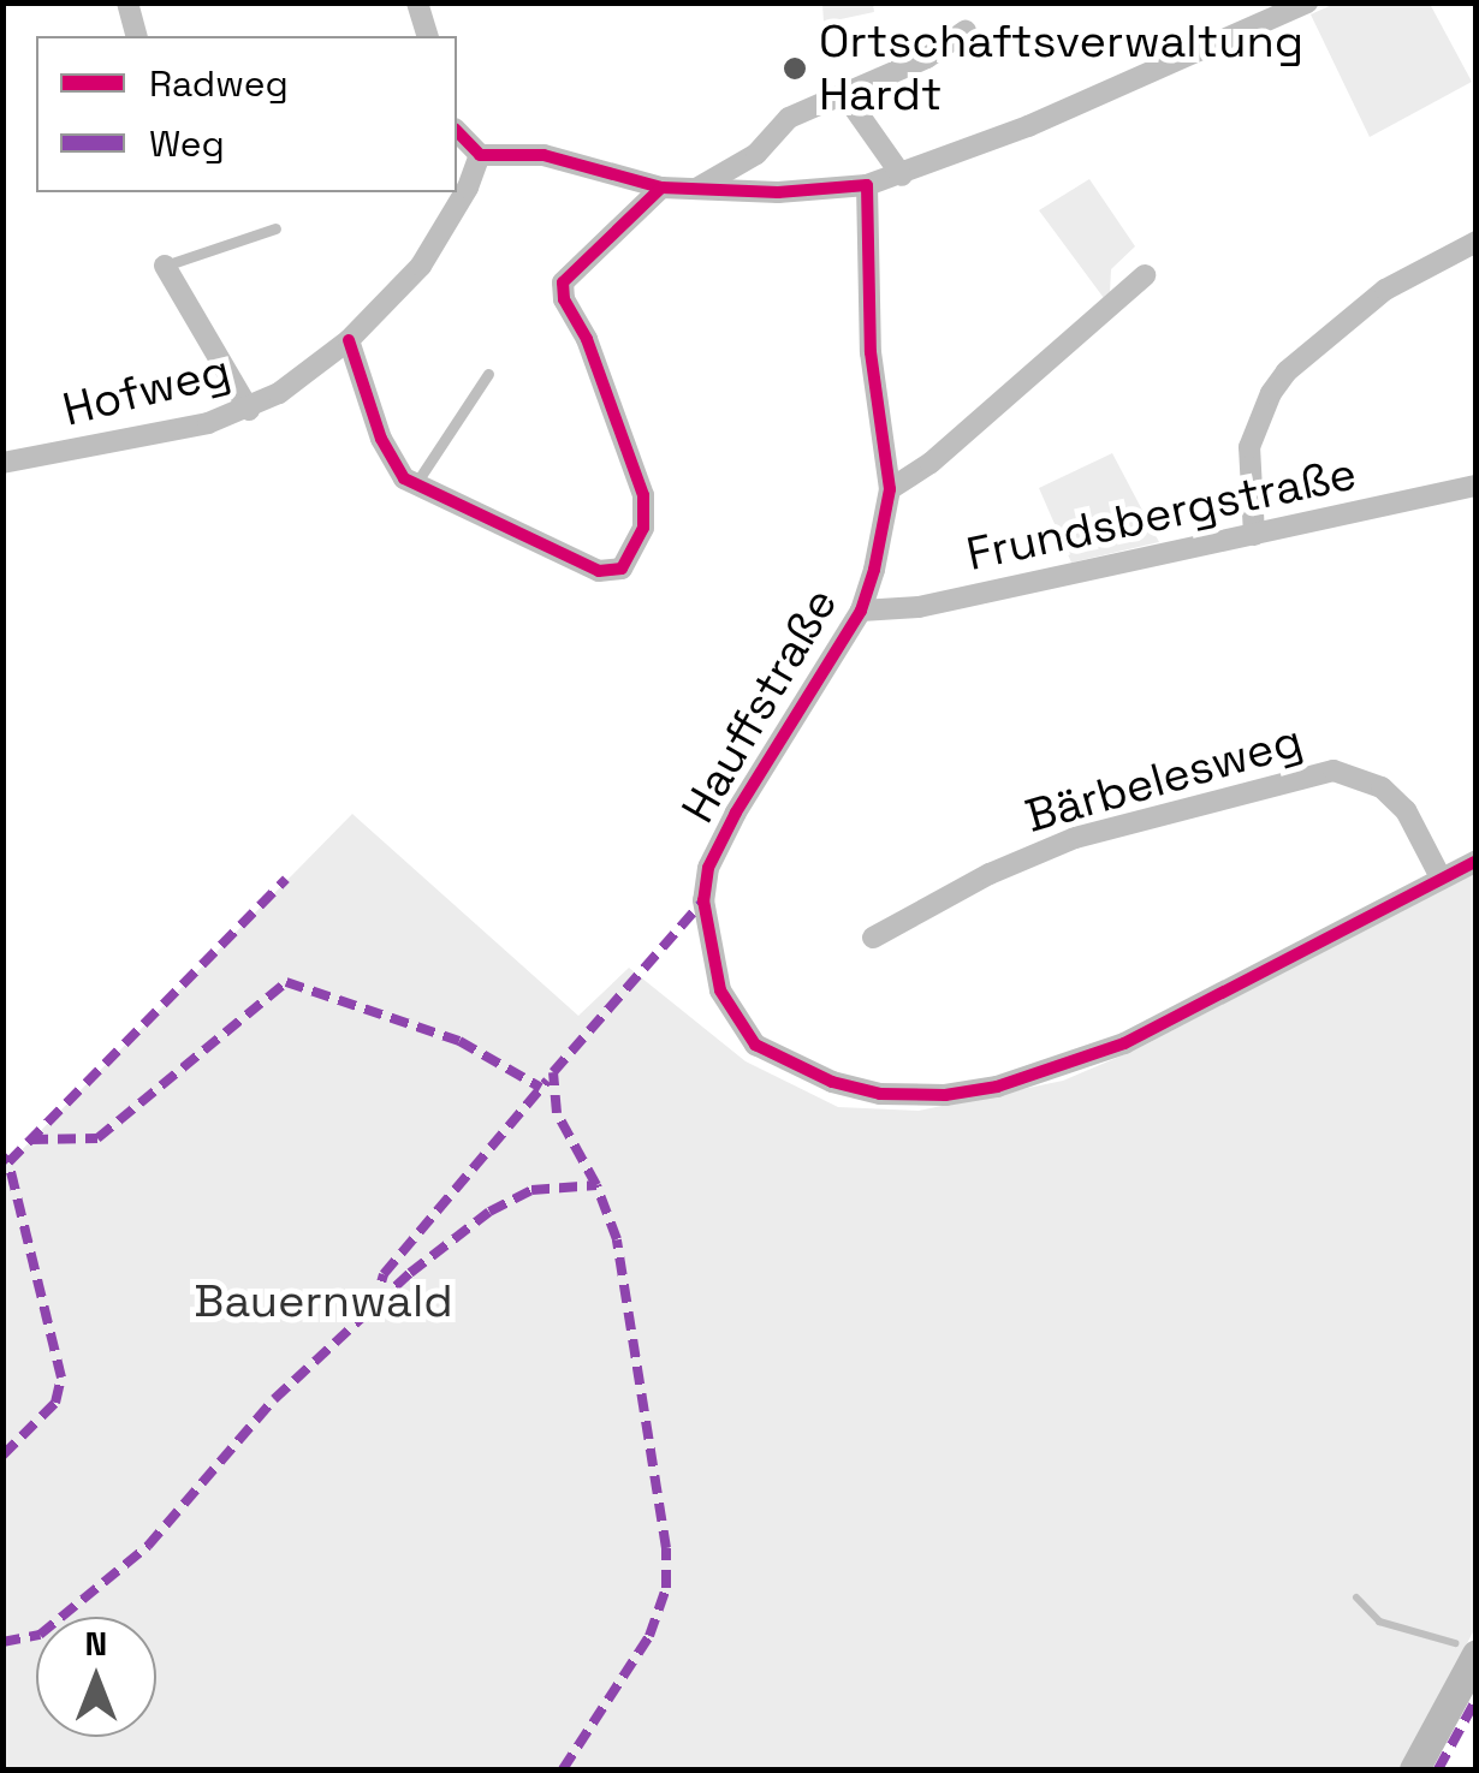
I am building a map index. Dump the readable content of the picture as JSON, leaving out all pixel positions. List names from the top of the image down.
{
  "streets": {
    "street": [
      "Hofweg",
      "Frundsbergstraße",
      "Hauffstraße",
      "Bärbelesweg"
    ]
  },
  "crossings": [
    ["Frundsbergstraße", "Hauffstraße"],
    ["Hauffstraße", "Bärbelesweg"]
  ],
  "parks": ["Bauernwald"],
  "places": ["Ortschaftsverwaltung Hardt"],
  "legend": ["Radweg", "Weg"],
  "north": "top"
}
